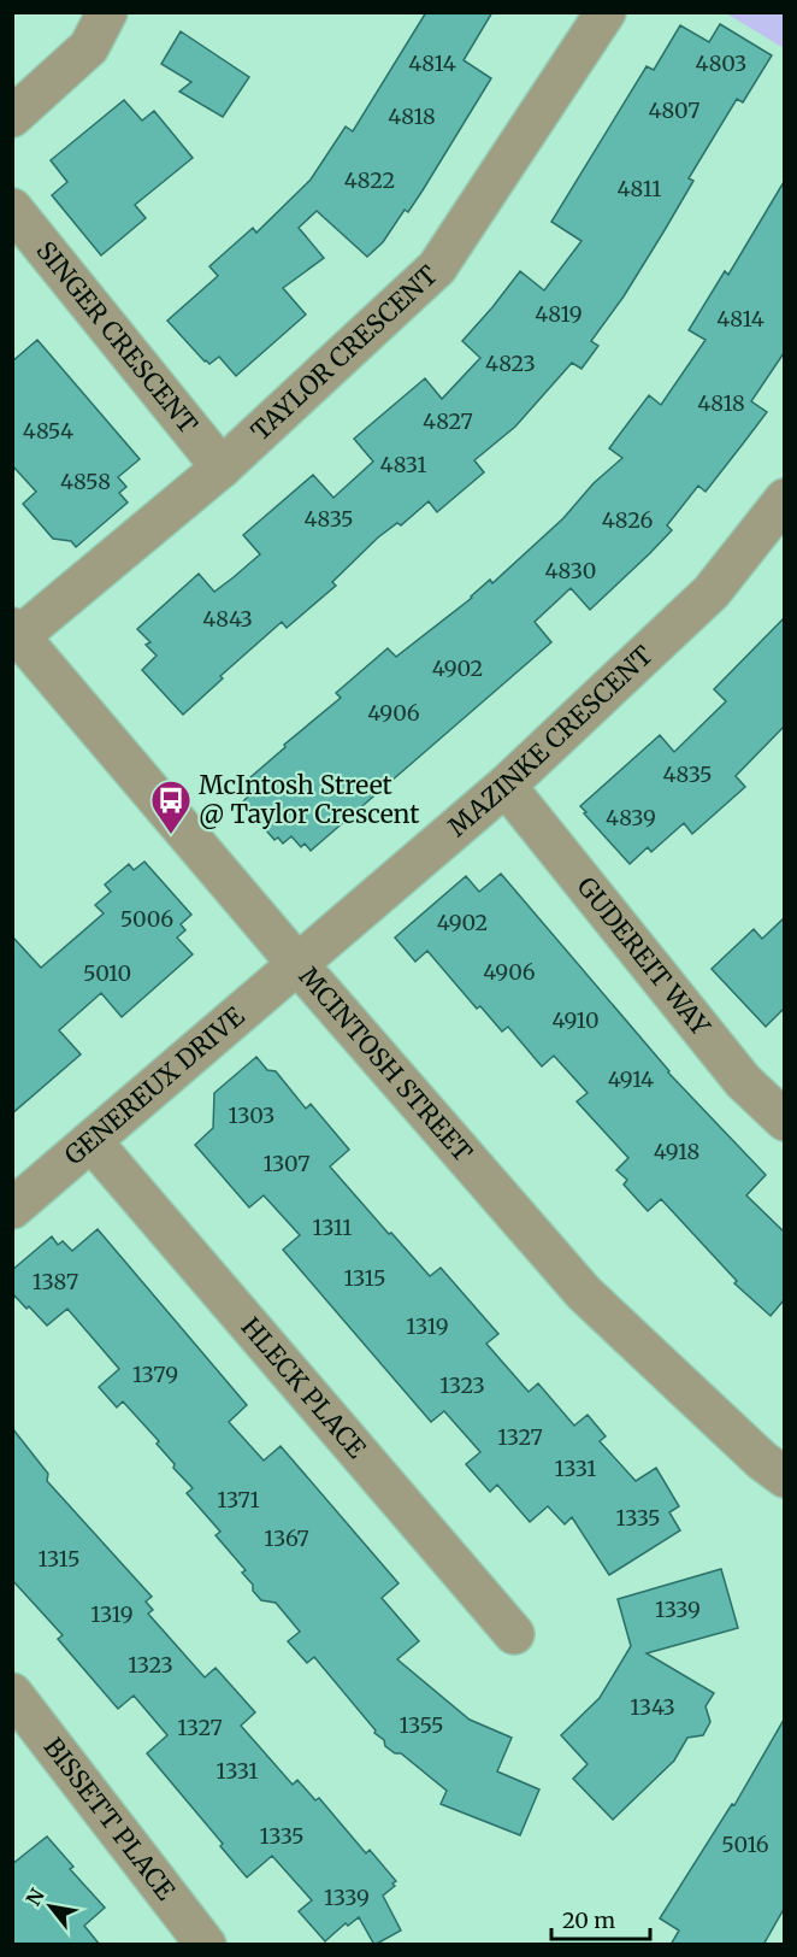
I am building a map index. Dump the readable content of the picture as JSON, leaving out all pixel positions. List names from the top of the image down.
{
  "streets": {
    "street": [
      "SINGER CRESCENT",
      "TAYLOR CRESCENT",
      "MAZINKE CRESCENT",
      "GUDEREIT WAY",
      "MCINTOSH STREET",
      "GENEREUX DRIVE",
      "HLECK PLACE",
      "BISSETT PLACE"
    ]
  },
  "crossings": [
    ["SINGER CRESCENT", "TAYLOR CRESCENT"],
    ["TAYLOR CRESCENT", "MCINTOSH STREET"],
    ["MAZINKE CRESCENT", "GUDEREIT WAY"],
    ["MAZINKE CRESCENT", "MCINTOSH STREET"],
    ["MAZINKE CRESCENT", "GENEREUX DRIVE"],
    ["MCINTOSH STREET", "GENEREUX DRIVE"],
    ["GENEREUX DRIVE", "HLECK PLACE"]
  ],
  "places": {
    "bus stop": ["McIntosh Street @ Taylor Crescent"]
  },
  "house_numbers": [
    "4814",
    "4803",
    "4807",
    "4818",
    "4822",
    "4811",
    "4819",
    "4814",
    "4823",
    "4818",
    "4827",
    "4854",
    "4831",
    "4858",
    "4835",
    "4826",
    "4830",
    "4843",
    "4902",
    "4906",
    "4835",
    "4839",
    "5006",
    "4902",
    "4906",
    "5010",
    "4910",
    "4914",
    "1303",
    "4918",
    "1307",
    "1311",
    "1315",
    "1387",
    "1319",
    "1379",
    "1323",
    "1327",
    "1331",
    "1371",
    "1335",
    "1367",
    "1315",
    "1339",
    "1319",
    "1323",
    "1343",
    "1355",
    "1327",
    "1331",
    "1335",
    "5016",
    "1339"
  ],
  "scale_bar": "20 m",
  "north": "top left"
}
